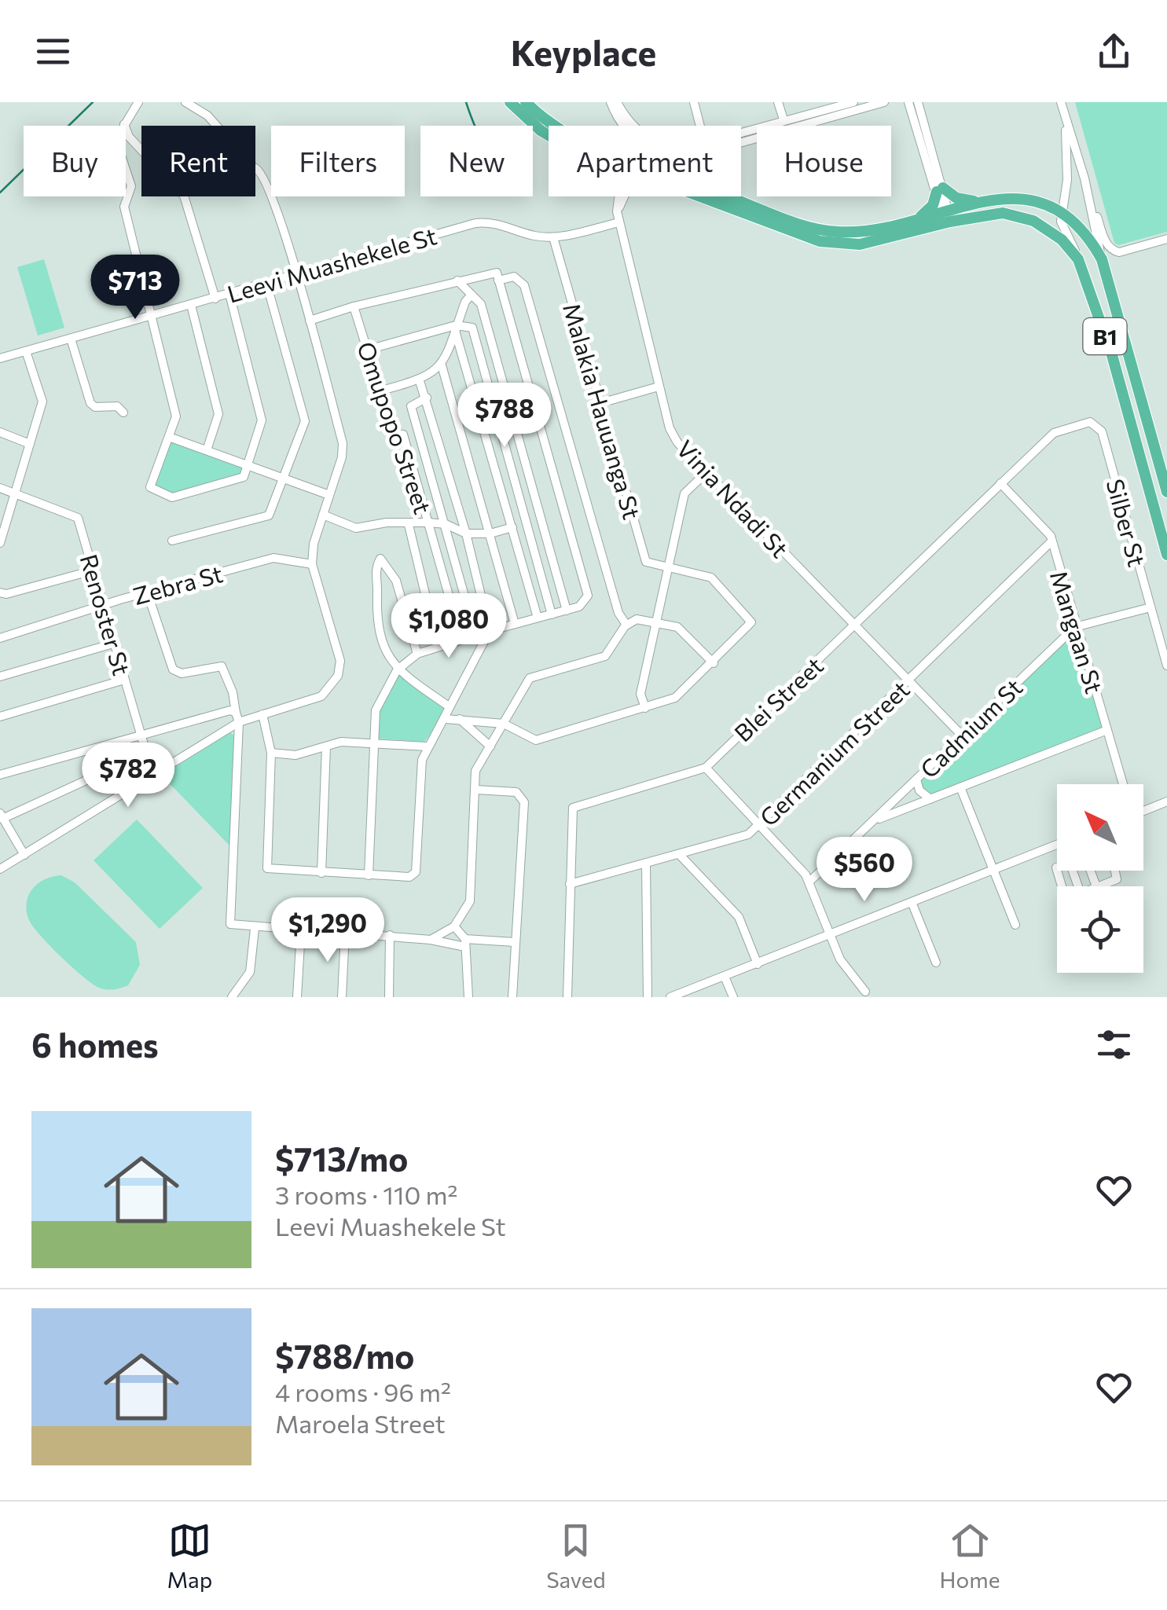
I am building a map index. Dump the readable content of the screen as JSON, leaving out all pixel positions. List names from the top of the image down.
{
  "streets": {
    "highway": ["B1"],
    "street": [
      "Leevi Muashekele St",
      "Malakia Hauuanga St",
      "Omupopo Street",
      "Vinia Ndadi St",
      "Silber St",
      "Zebra St",
      "Renoster St",
      "Mangaan St",
      "Blei Street",
      "Cadmium St",
      "Germanium Street"
    ]
  },
  "crossings": [
    ["Leevi Muashekele St", "Malakia Hauuanga St"],
    ["Leevi Muashekele St", "Vinia Ndadi St"],
    ["Vinia Ndadi St", "Blei Street"],
    ["Vinia Ndadi St", "Cadmium St"],
    ["Vinia Ndadi St", "Germanium Street"],
    ["Silber St", "Blei Street"],
    ["Silber St", "Cadmium St"],
    ["Zebra St", "Renoster St"],
    ["Mangaan St", "Blei Street"],
    ["Mangaan St", "Cadmium St"],
    ["Mangaan St", "Germanium Street"],
    ["Blei Street", "Germanium Street"]
  ],
  "north": "top left",
  "page": {
    "header": "Keyplace",
    "chip": [
      "Buy",
      "Rent",
      "Filters",
      "New",
      "Apartment",
      "House"
    ],
    "price": [
      "$713",
      "$788",
      "$1,080",
      "$782",
      "$560",
      "$1,290"
    ],
    "heading": "6 homes",
    "list": [
      {
        "name": "$713/mo",
        "note": "3 rooms · 110 m² · Leevi Muashekele St"
      },
      {
        "name": "$788/mo",
        "note": "4 rooms · 96 m² · Maroela Street"
      }
    ],
    "tabs": ["Map", "Saved", "Home"]
  }
}
